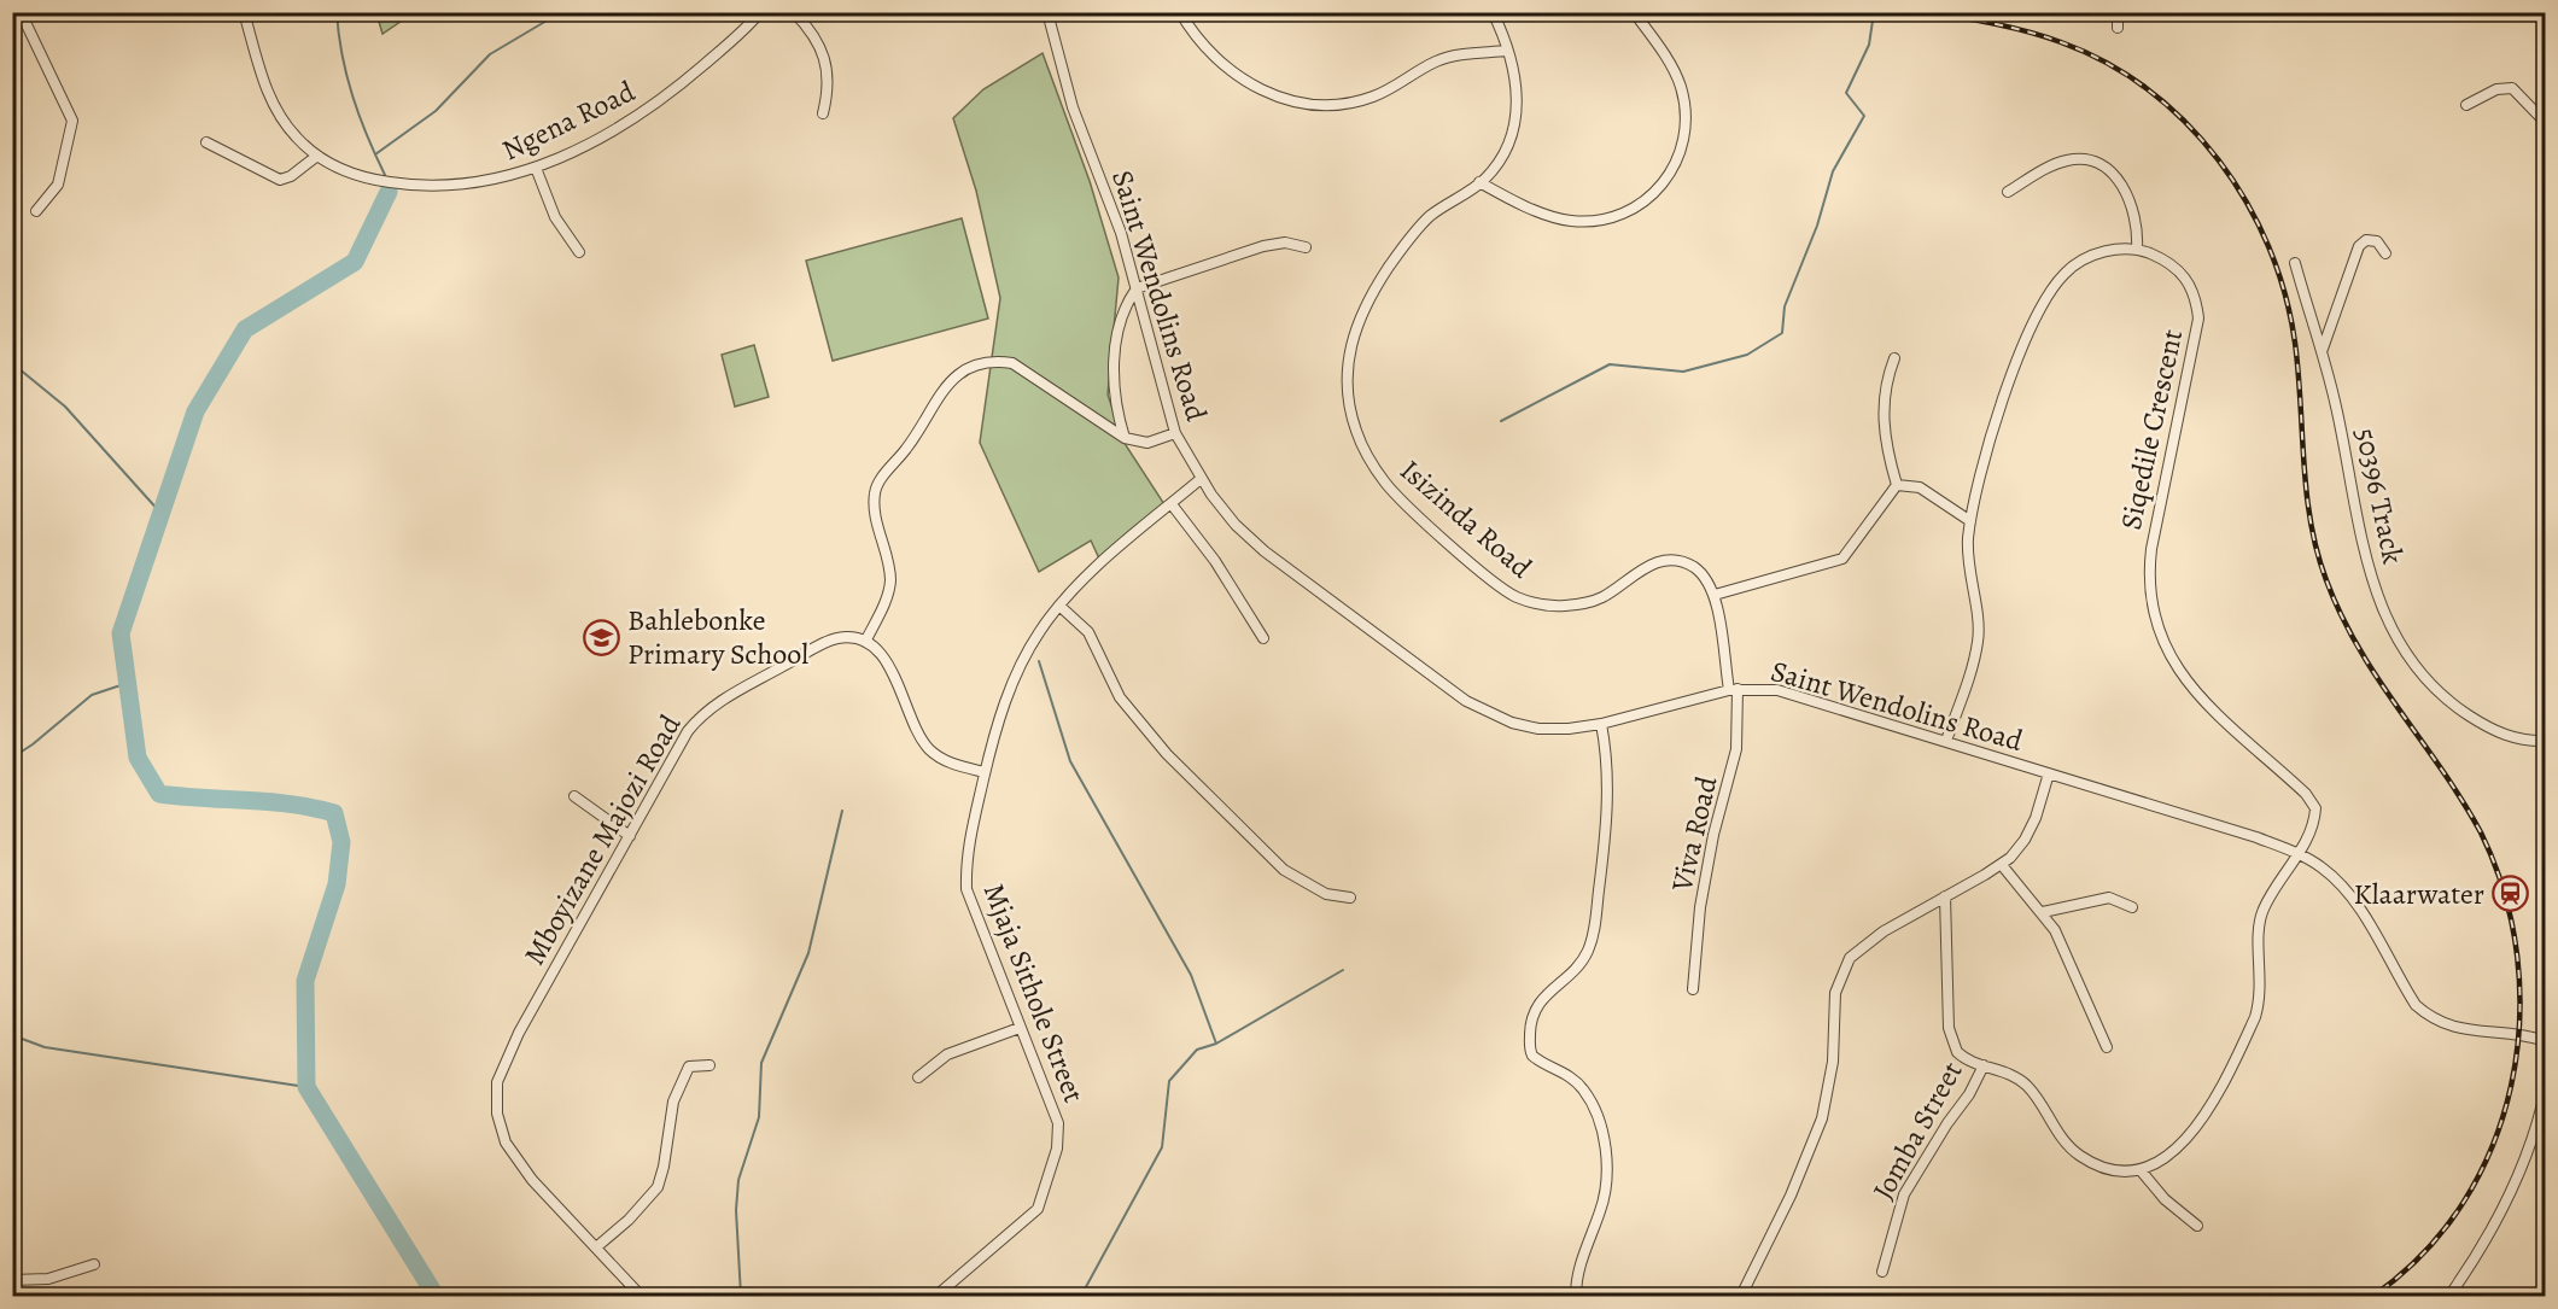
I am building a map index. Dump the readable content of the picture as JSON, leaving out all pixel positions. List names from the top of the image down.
{
  "streets": {
    "street": [
      "Ngena Road",
      "Saint Wendolins Road",
      "Siqedile Crescent",
      "50396 Track",
      "Isizinda Road",
      "Viva Road",
      "Mboyizane Majozi Road",
      "Mjaja Sithole Street",
      "Jomba Street"
    ]
  },
  "crossings": [
    ["Saint Wendolins Road", "Siqedile Crescent"],
    ["Saint Wendolins Road", "Viva Road"],
    ["Saint Wendolins Road", "Mjaja Sithole Street"]
  ],
  "places": {
    "school or university": ["Bahlebonke Primary School"],
    "station": ["Klaarwater"]
  }
}
